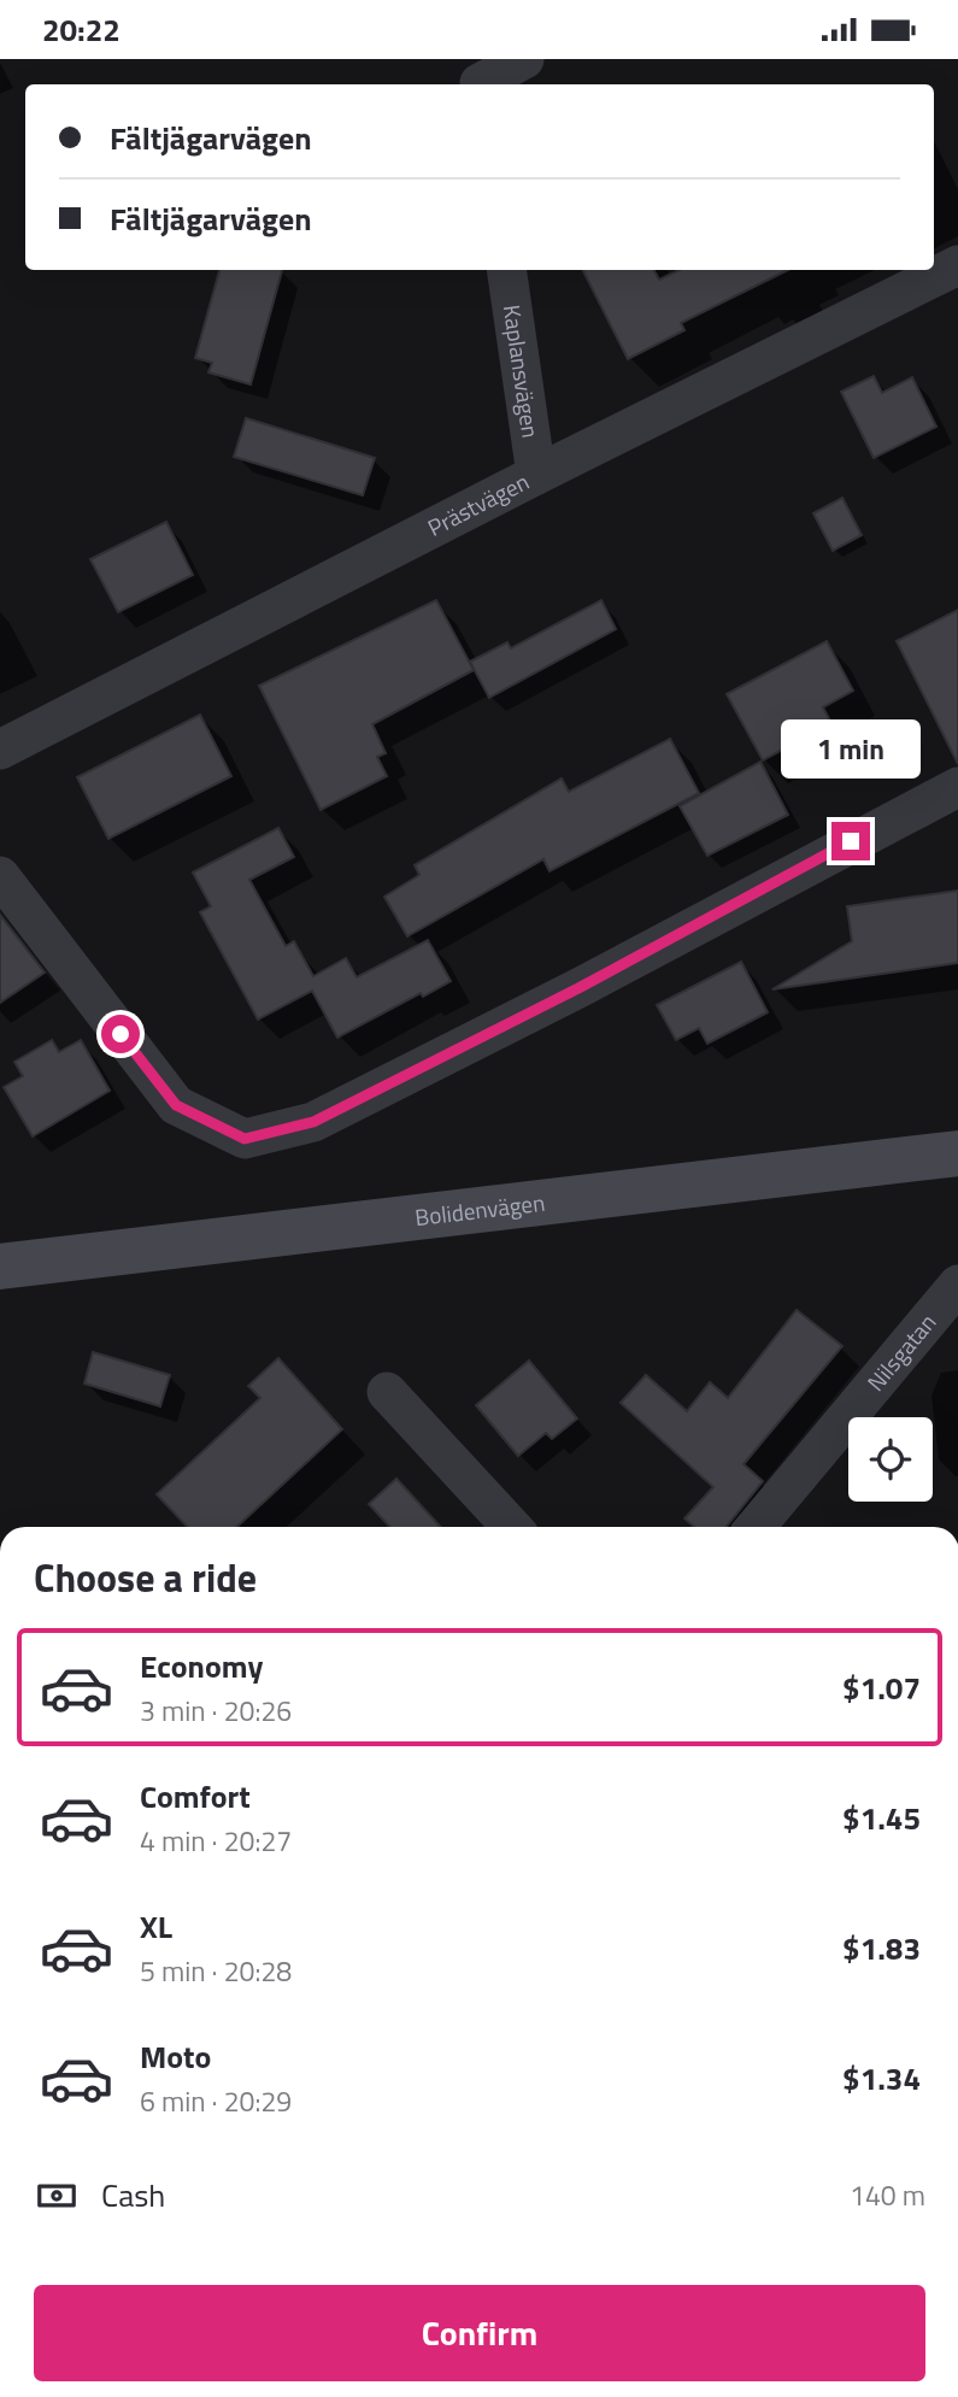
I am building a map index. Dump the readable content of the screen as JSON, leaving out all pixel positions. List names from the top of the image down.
{
  "streets": {
    "main road": ["Bolidenvägen"],
    "street": ["Kaplansvägen", "Prästvägen", "Nilsgatan"]
  },
  "crossings": [
    ["Kaplansvägen", "Prästvägen"]
  ],
  "page": {
    "status": "20:22",
    "banner": ["Fältjägarvägen", "Fältjägarvägen"],
    "bubble": "1 min",
    "heading": "Choose a ride",
    "list": [
      {
        "name": "Economy",
        "note": "3 min · 20:26",
        "value": "$1.07"
      },
      {
        "name": "Comfort",
        "note": "4 min · 20:27",
        "value": "$1.45"
      },
      {
        "name": "XL",
        "note": "5 min · 20:28",
        "value": "$1.83"
      },
      {
        "name": "Moto",
        "note": "6 min · 20:29",
        "value": "$1.34"
      }
    ],
    "pay": ["Cash", "140 m"],
    "buttons": "Confirm"
  }
}
